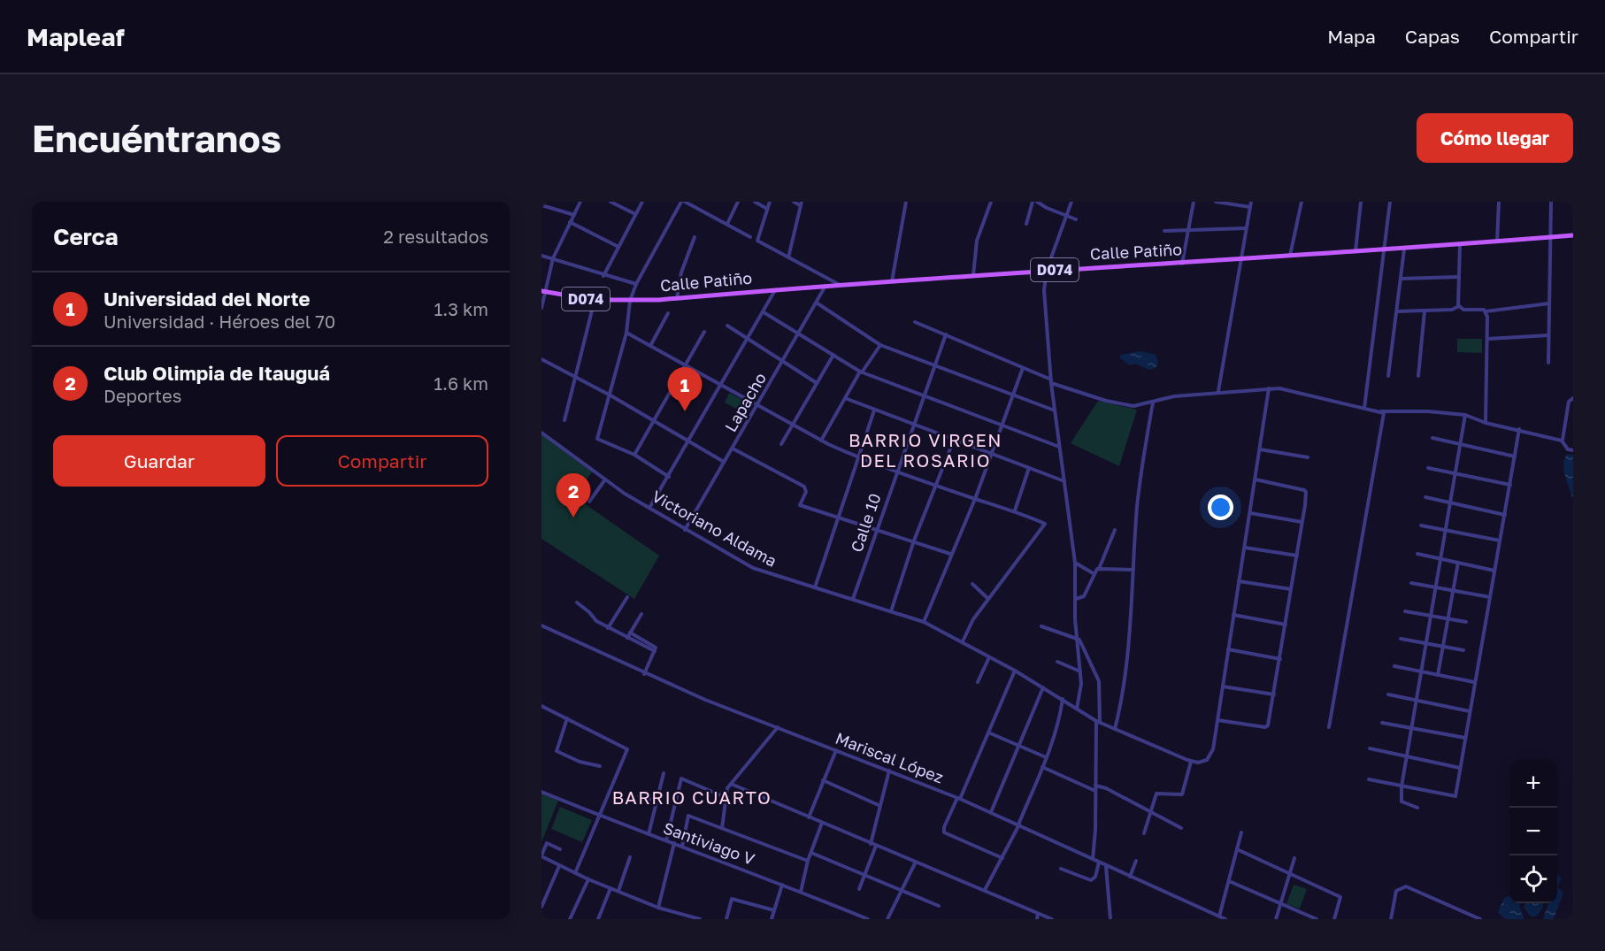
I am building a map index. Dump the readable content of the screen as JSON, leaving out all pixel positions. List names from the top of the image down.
{
  "streets": {
    "main road": ["Calle Patiño", "D074"],
    "street": [
      "Lapacho",
      "Calle 10",
      "Victoriano Aldama",
      "Mariscal López",
      "Santiviago V"
    ]
  },
  "crossings": [
    ["Calle Patiño", "Lapacho"],
    ["Lapacho", "Victoriano Aldama"],
    ["Calle 10", "Victoriano Aldama"]
  ],
  "districts": ["BARRIO VIRGEN DEL ROSARIO", "BARRIO CUARTO"],
  "page": {
    "header": "Mapleaf",
    "nav": ["Mapa", "Capas", "Compartir"],
    "buttons": [
      "Cómo llegar",
      ["Guardar", "Compartir"]
    ],
    "title": "Encuéntranos",
    "heading": ["Cerca", "2 resultados"],
    "list": [
      {
        "mark": "1",
        "name": "Universidad del Norte",
        "note": "Universidad · Héroes del 70",
        "value": "1.3 km"
      },
      {
        "mark": "2",
        "name": "Club Olimpia de Itauguá",
        "note": "Deportes",
        "value": "1.6 km"
      }
    ],
    "pins": ["1", "2"],
    "map_buttons": ["+", "−"]
  }
}
